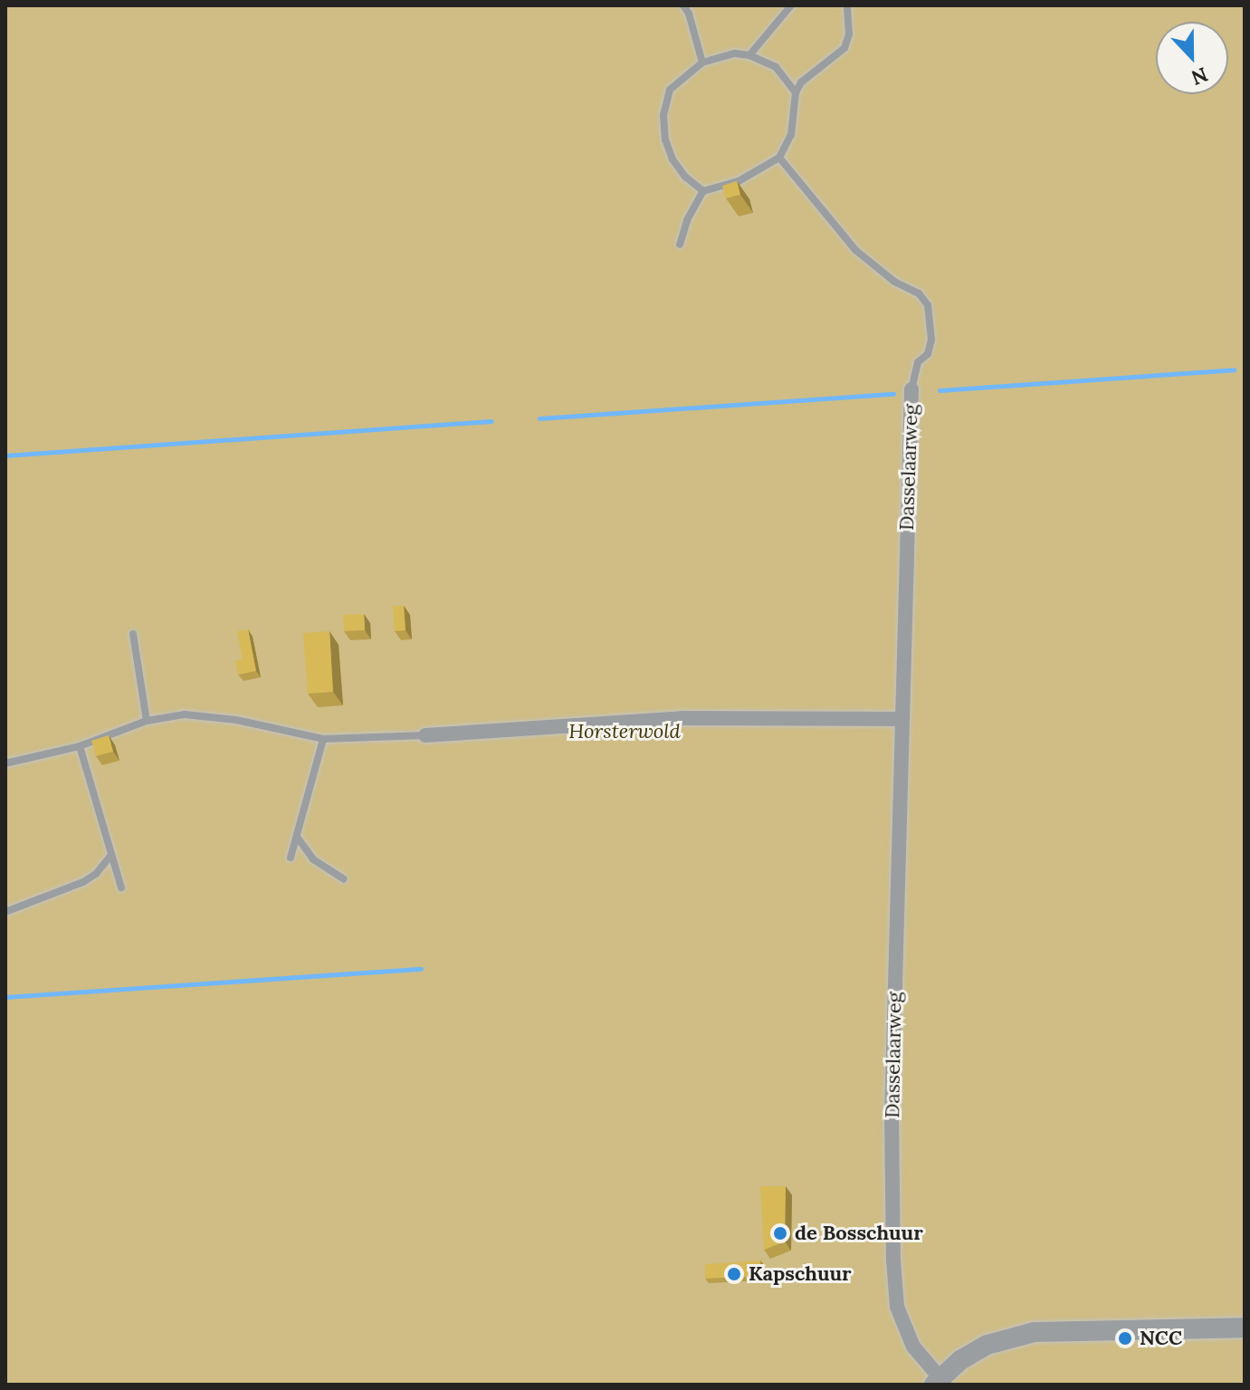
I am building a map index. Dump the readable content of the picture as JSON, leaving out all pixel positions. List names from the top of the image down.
{
  "streets": {
    "street": ["Dasselaarweg"]
  },
  "parks": ["Horsterwold"],
  "places": ["de Bosschuur", "Kapschuur", "NCC"],
  "north": "bottom"
}
